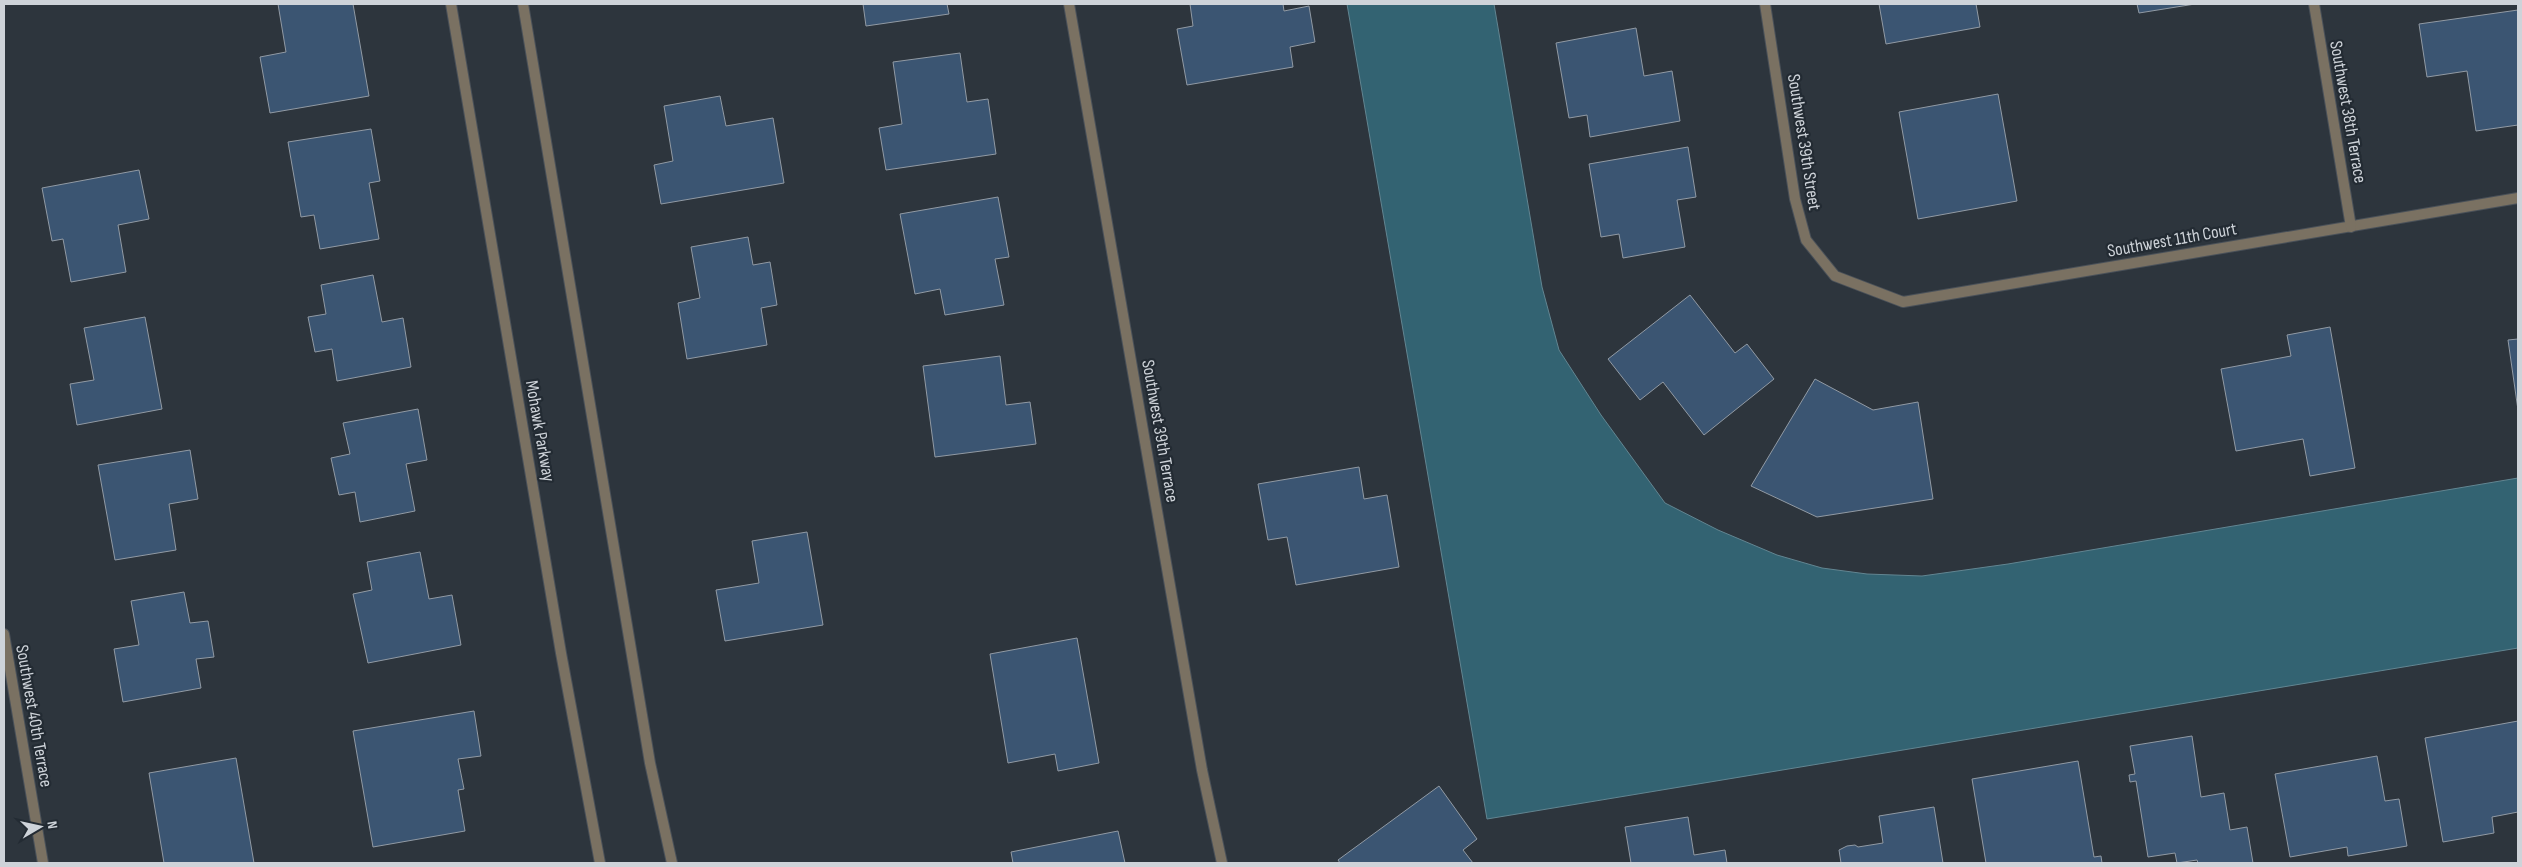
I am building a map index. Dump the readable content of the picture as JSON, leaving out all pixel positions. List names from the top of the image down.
{
  "streets": {
    "street": [
      "Southwest 38th Terrace",
      "Southwest 39th Street",
      "Southwest 11th Court",
      "Mohawk Parkway",
      "Southwest 39th Terrace",
      "Southwest 40th Terrace"
    ]
  },
  "crossings": [
    ["Southwest 38th Terrace", "Southwest 11th Court"],
    ["Southwest 39th Street", "Southwest 11th Court"]
  ],
  "north": "right"
}
